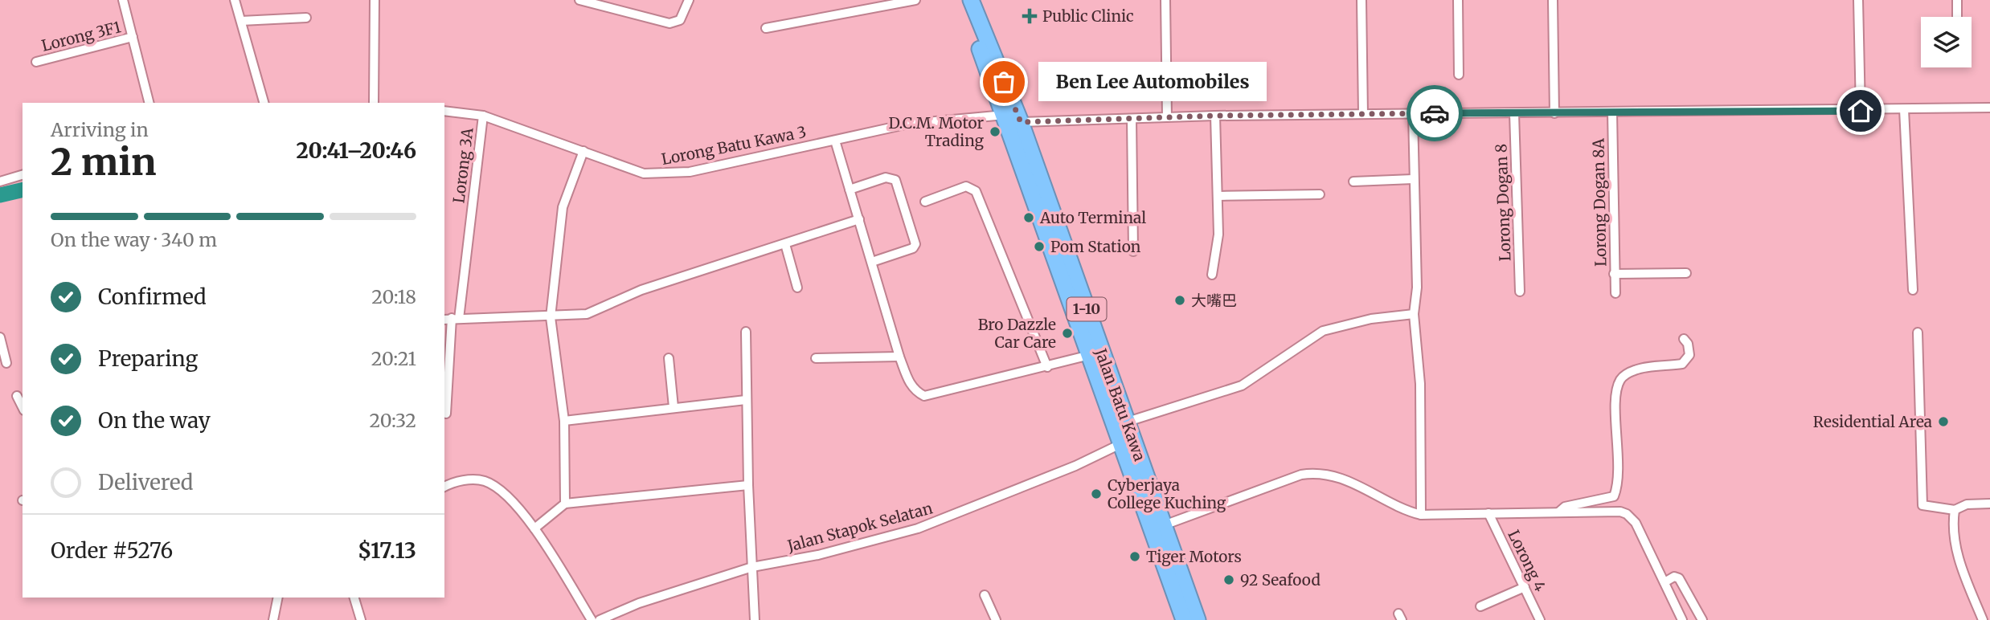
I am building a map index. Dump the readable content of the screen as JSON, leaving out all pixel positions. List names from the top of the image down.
{
  "streets": {
    "highway": ["1-10", "Jalan Batu Kawa"],
    "street": [
      "Lorong 3F1",
      "Lorong Batu Kawa 3",
      "Lorong 3A",
      "Lorong Dogan 8",
      "Lorong Dogan 8A",
      "Jalan Stapok Selatan",
      "Lorong 4"
    ]
  },
  "crossings": [
    ["Lorong Batu Kawa 3", "Lorong 3A"],
    ["Lorong Batu Kawa 3", "Jalan Batu Kawa"],
    ["Jalan Batu Kawa", "Jalan Stapok Selatan"]
  ],
  "places": {
    "health": ["Public Clinic"],
    "other": [
      "Ben Lee Automobiles",
      "D.C.M. Motor Trading",
      "Auto Terminal",
      "Pom Station",
      "大嘴巴",
      "Bro Dazzle Car Care",
      "Residential Area",
      "Cyberjaya College Kuching",
      "Tiger Motors",
      "92 Seafood"
    ]
  },
  "page": {
    "bubble": "Ben Lee Automobiles",
    "heading": ["2 min", "Arriving in", "20:41–20:46"],
    "panel": ["Order #5276", "$17.13"],
    "bar": "On the way · 340 m",
    "list": [
      ["Confirmed", "20:18"],
      ["Preparing", "20:21"],
      ["On the way", "20:32"],
      "Delivered"
    ]
  }
}
